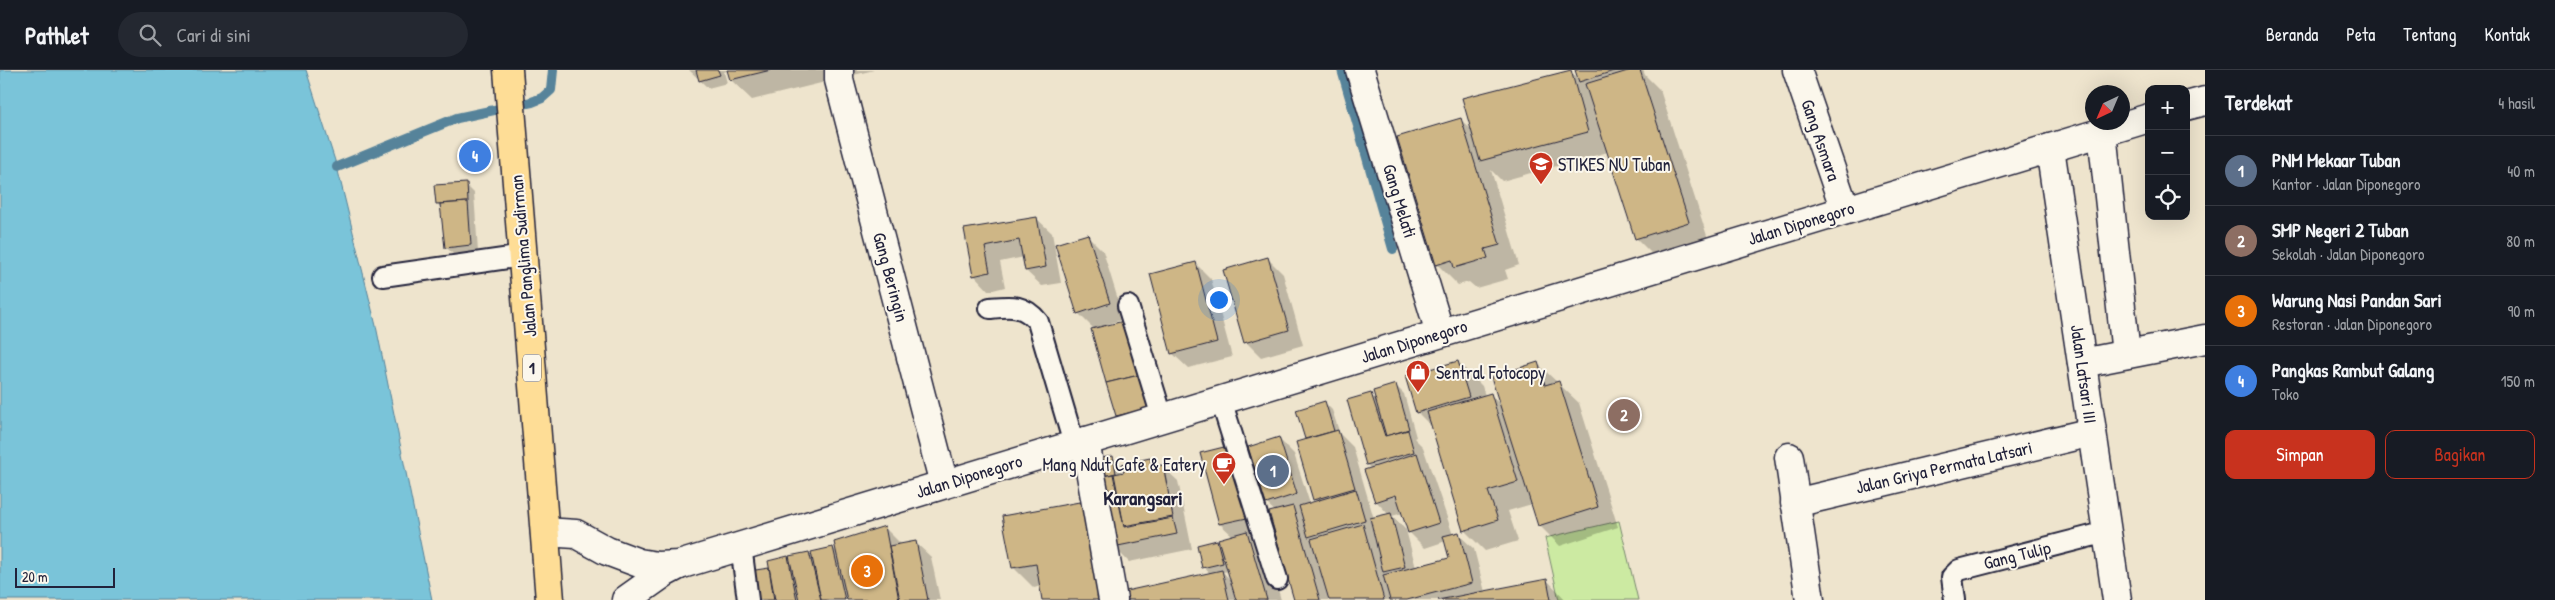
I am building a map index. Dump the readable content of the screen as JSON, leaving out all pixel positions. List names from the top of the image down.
{
  "streets": {
    "highway": ["Jalan Panglima Sudirman", "1"],
    "street": [
      "Gang Asmara",
      "Gang Melati",
      "Jalan Diponegoro",
      "Gang Beringin",
      "Jalan Latsari III",
      "Jalan Griya Permata Latsari"
    ],
    "lane": ["Gang Tulip"]
  },
  "crossings": [
    ["Gang Asmara", "Jalan Diponegoro"],
    ["Gang Melati", "Jalan Diponegoro"],
    ["Jalan Diponegoro", "Jalan Panglima Sudirman"],
    ["Jalan Diponegoro", "Gang Beringin"],
    ["Jalan Diponegoro", "Jalan Latsari III"],
    ["Jalan Latsari III", "Jalan Griya Permata Latsari"],
    ["Jalan Latsari III", "Gang Tulip"]
  ],
  "districts": ["Karangsari"],
  "places": {
    "school or university": ["STIKES NU Tuban"],
    "shop": ["Sentral Fotocopy"],
    "cafe": ["Mang Ndut Cafe & Eatery"]
  },
  "scale_bar": "20 m",
  "north": "bottom left",
  "page": {
    "header": "Pathlet",
    "search": "Cari di sini",
    "nav": [
      "Beranda",
      "Peta",
      "Tentang",
      "Kontak"
    ],
    "heading": ["Terdekat", "4 hasil"],
    "map_buttons": ["+", "−"],
    "list": [
      {
        "mark": "1",
        "name": "PNM Mekaar Tuban",
        "note": "Kantor · Jalan Diponegoro",
        "value": "40 m"
      },
      {
        "mark": "2",
        "name": "SMP Negeri 2 Tuban",
        "note": "Sekolah · Jalan Diponegoro",
        "value": "80 m"
      },
      {
        "mark": "3",
        "name": "Warung Nasi Pandan Sari",
        "note": "Restoran · Jalan Diponegoro",
        "value": "90 m"
      },
      {
        "mark": "4",
        "name": "Pangkas Rambut Galang",
        "note": "Toko",
        "value": "150 m"
      }
    ],
    "pins": [
      "4",
      "2",
      "1",
      "3"
    ],
    "buttons": ["Simpan", "Bagikan"],
    "scale": "20 m"
  }
}
